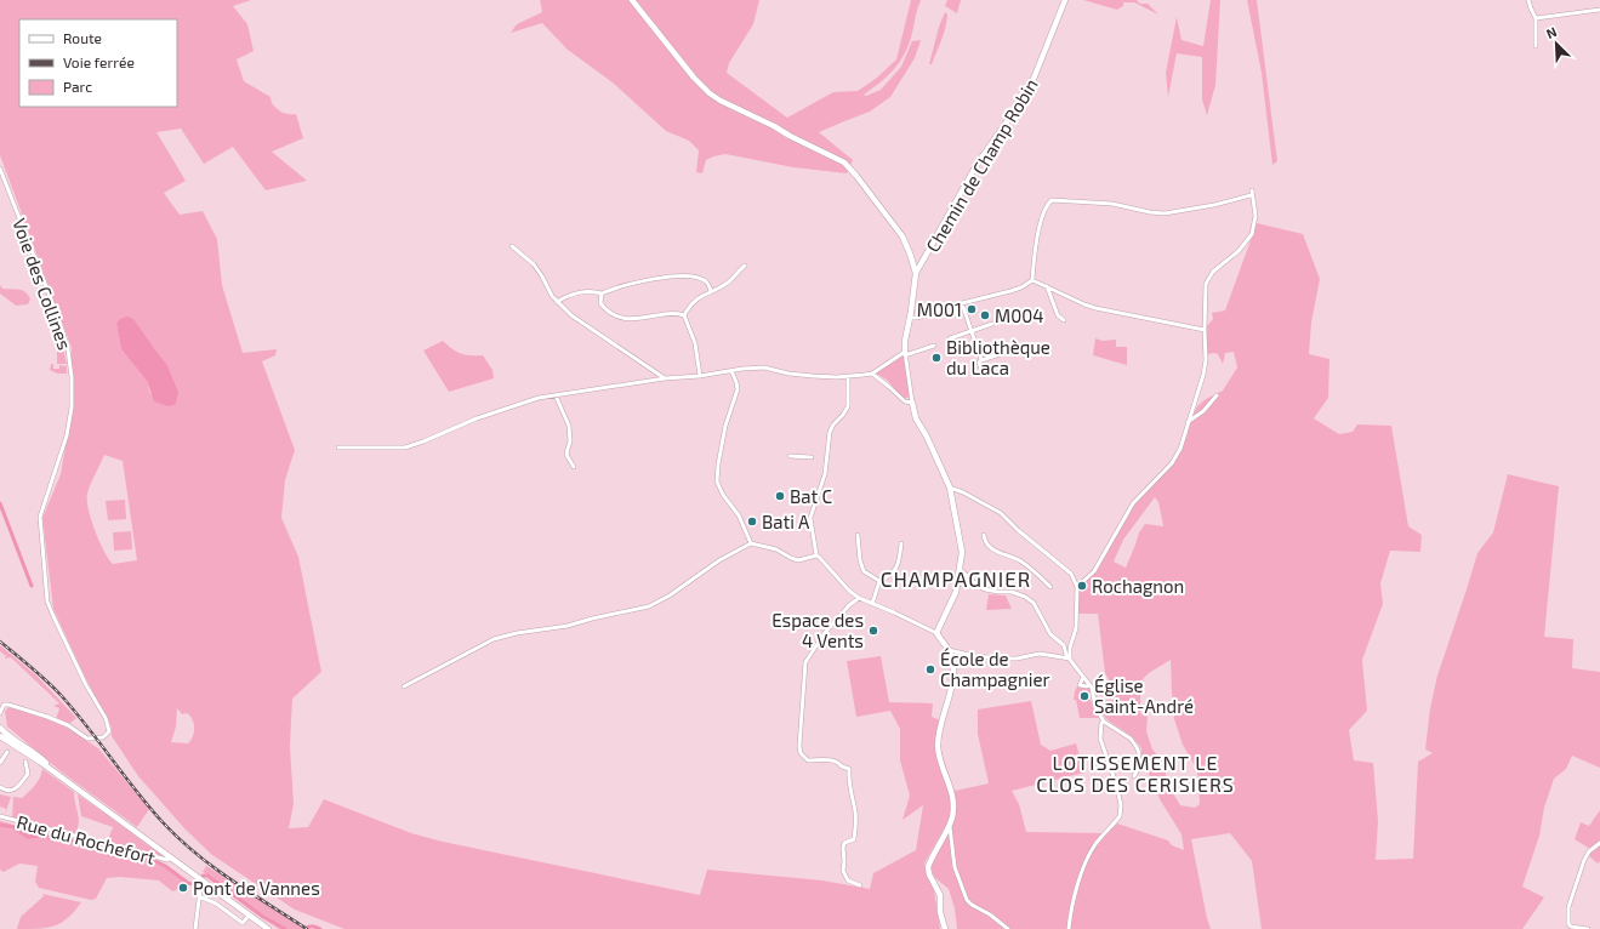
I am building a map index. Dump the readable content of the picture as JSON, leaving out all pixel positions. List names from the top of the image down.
{
  "streets": {
    "street": ["Chemin de Champ Robin", "Voie des Collines", "Rue du Rochefort"]
  },
  "districts": ["CHAMPAGNIER", "LOTISSEMENT LE CLOS DES CERISIERS"],
  "places": [
    "M001",
    "M004",
    "Bibliothèque du Laca",
    "Bat C",
    "Bati A",
    "Rochagnon",
    "Espace des 4 Vents",
    "École de Champagnier",
    "Église Saint-André",
    "Pont de Vannes"
  ],
  "legend": ["Route", "Voie ferrée", "Parc"],
  "north": "top left"
}
